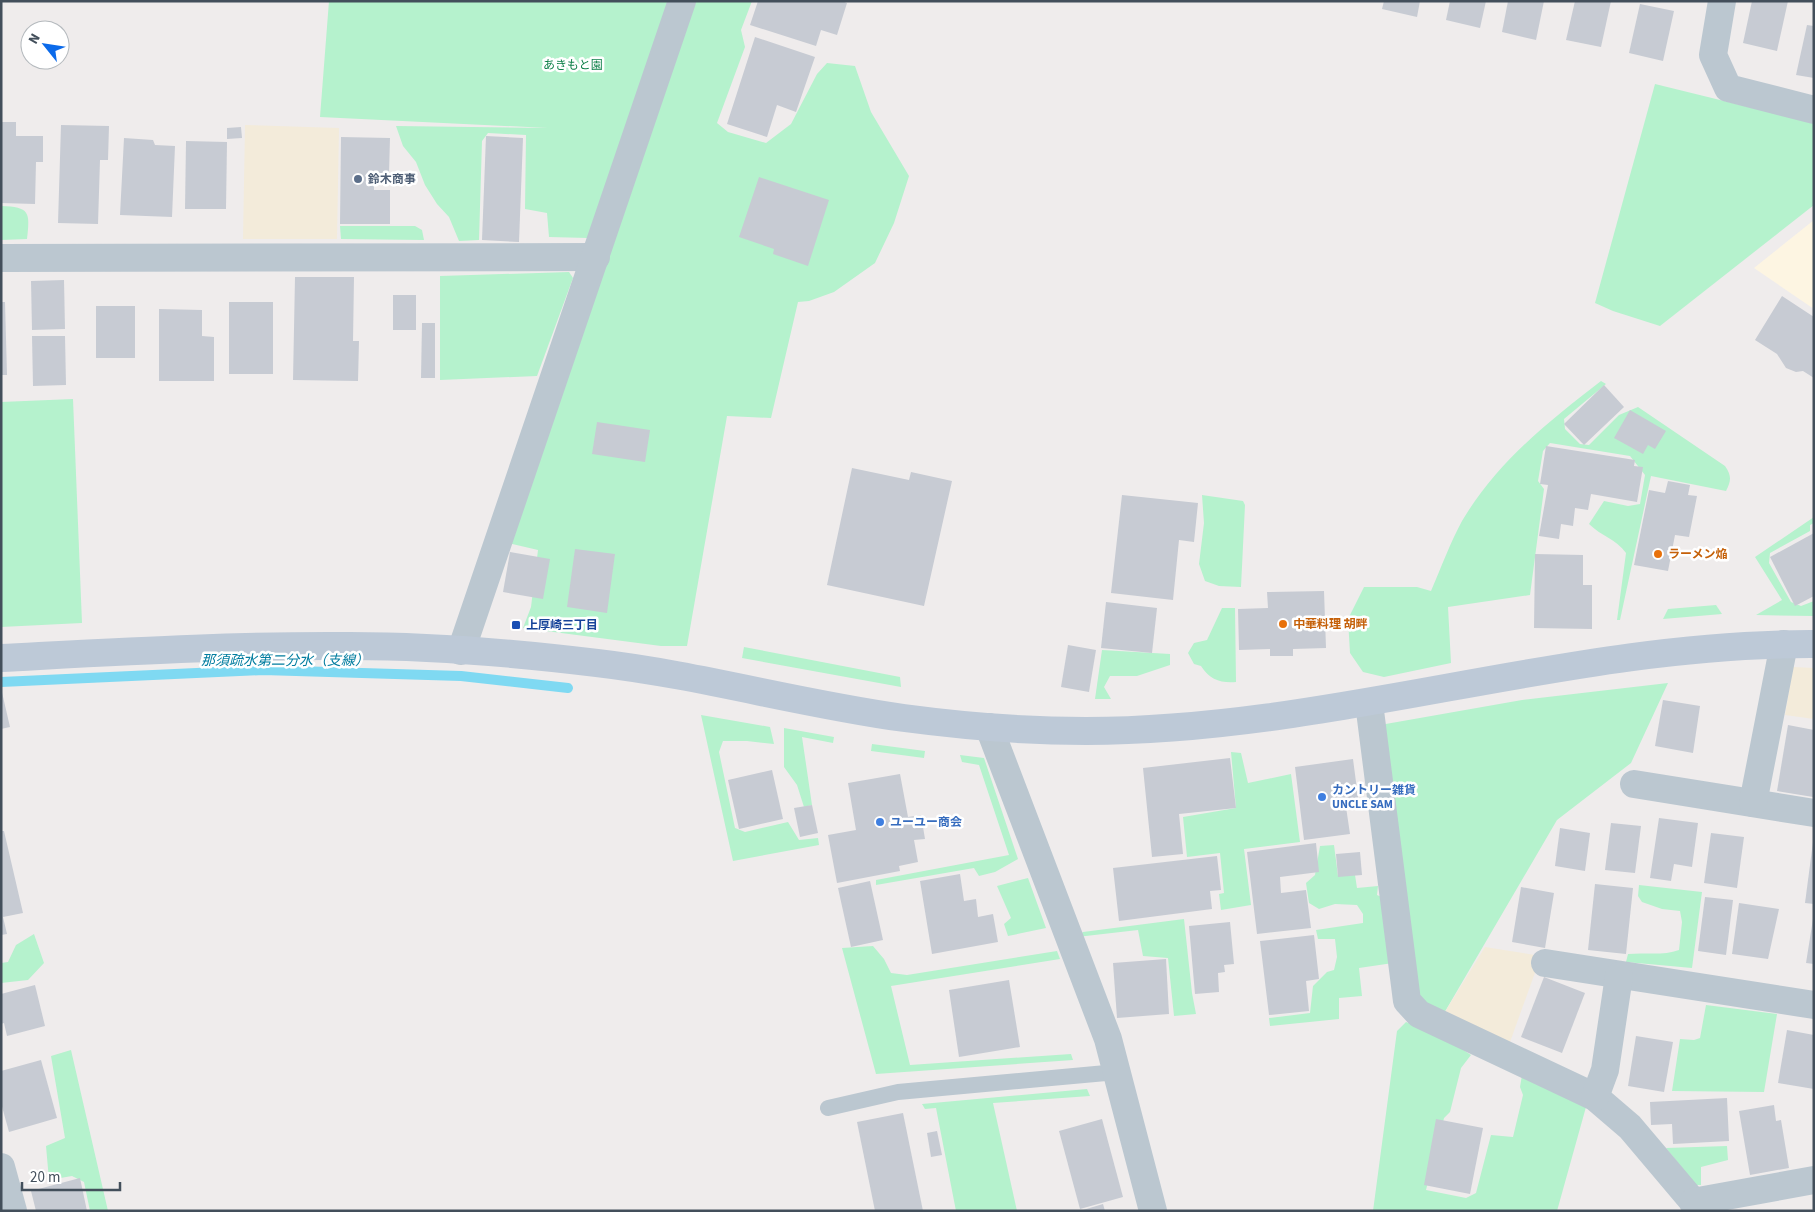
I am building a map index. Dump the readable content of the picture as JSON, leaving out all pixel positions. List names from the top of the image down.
{
  "water": ["那須疏水第二分水（支線）"],
  "parks": ["あきもと園"],
  "places": {
    "other": [
      "鈴木商事",
      "ラーメン焔",
      "中華料理 胡畔",
      "カントリー雑貨 UNCLE SAM",
      "ユーユー商会"
    ],
    "transit": ["上厚崎三丁目"]
  },
  "scale_bar": "20 m",
  "north": "top left"
}
